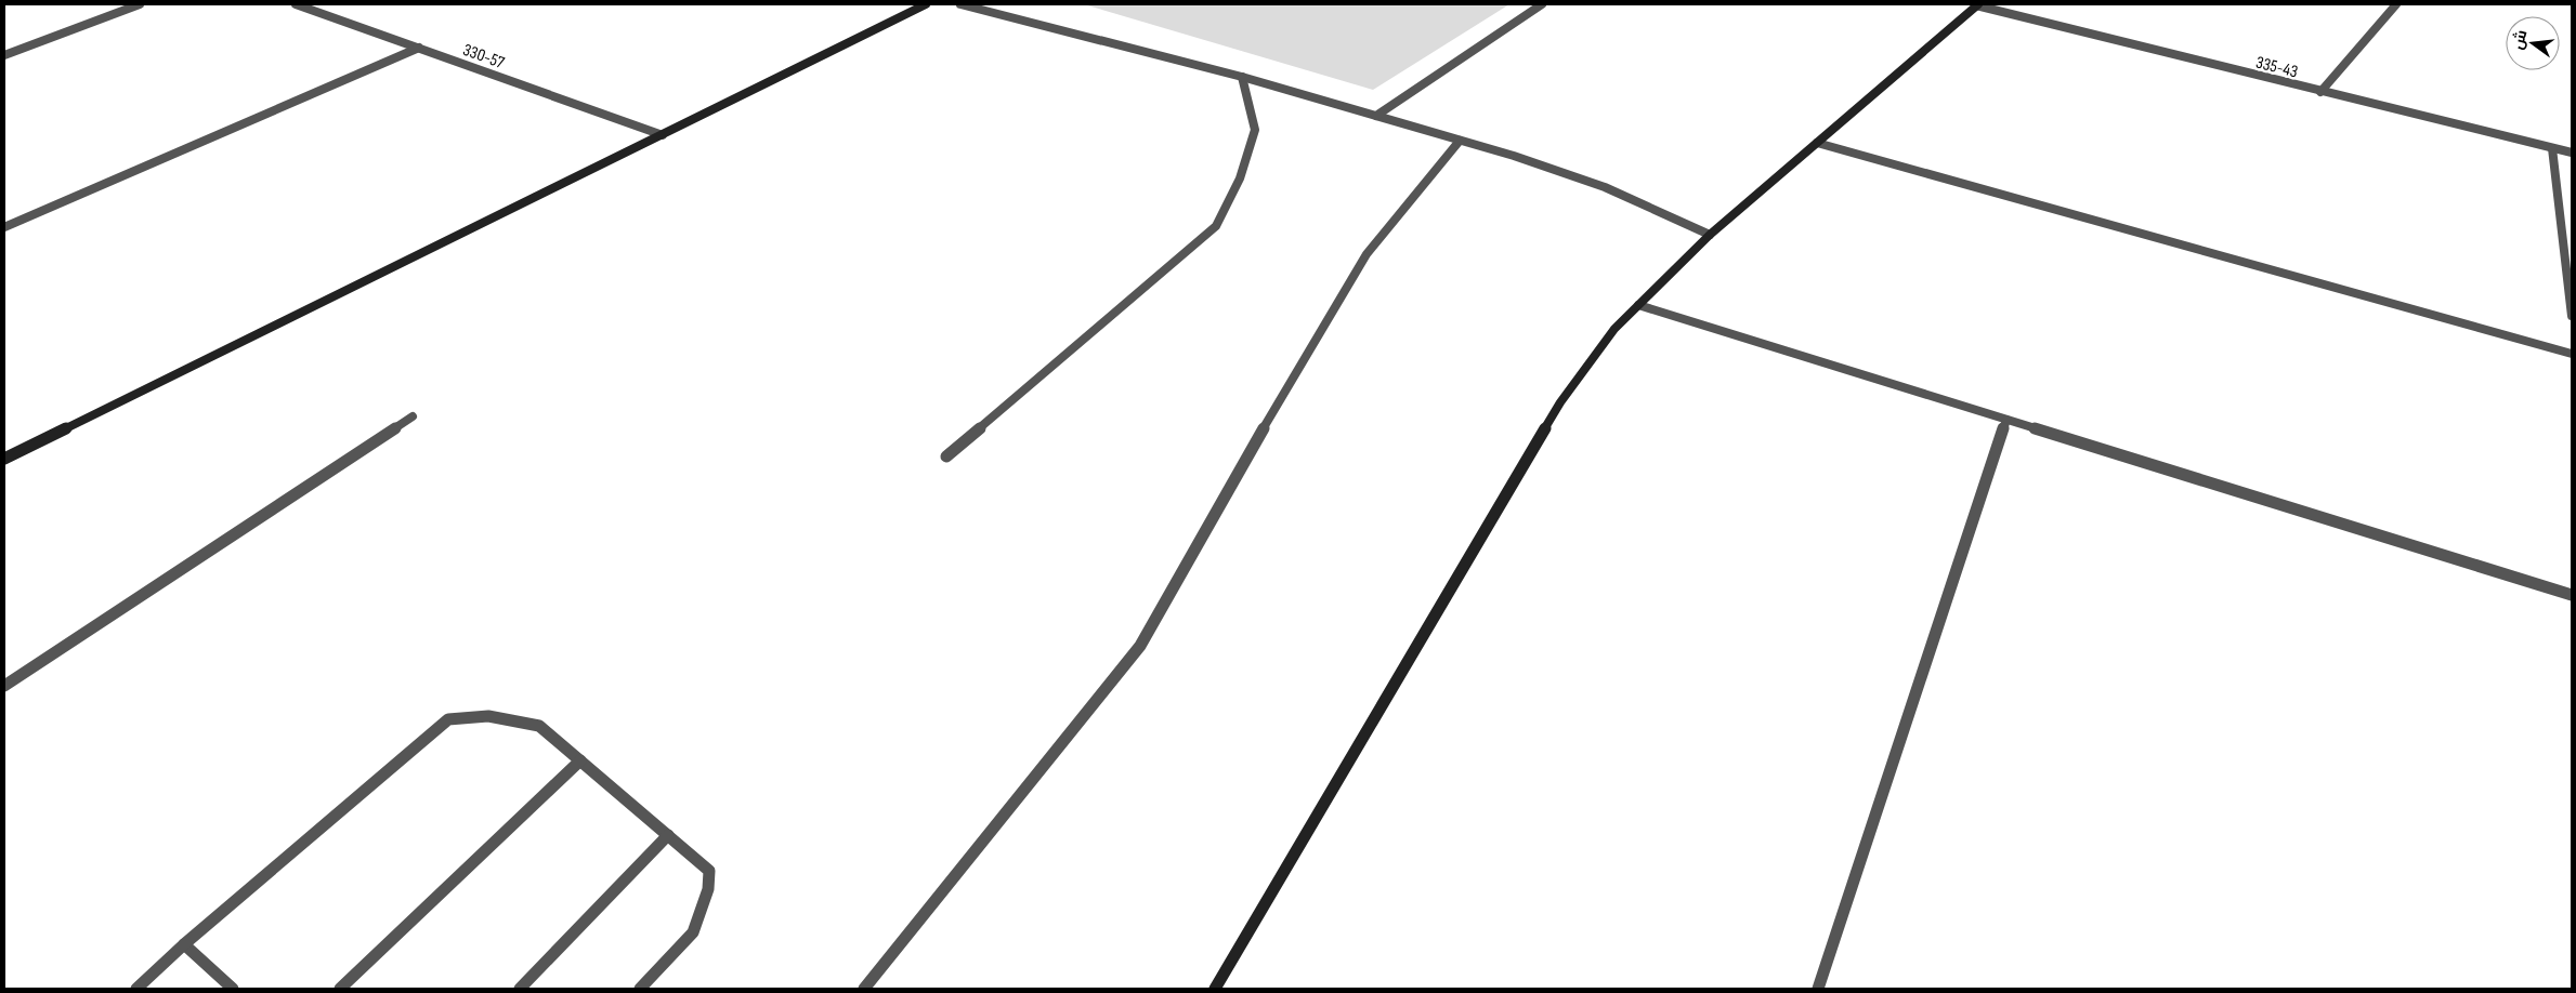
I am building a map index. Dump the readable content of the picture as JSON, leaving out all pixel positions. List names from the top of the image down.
{
  "streets": {
    "street": ["330-57", "335-43"]
  },
  "north": "left"
}
